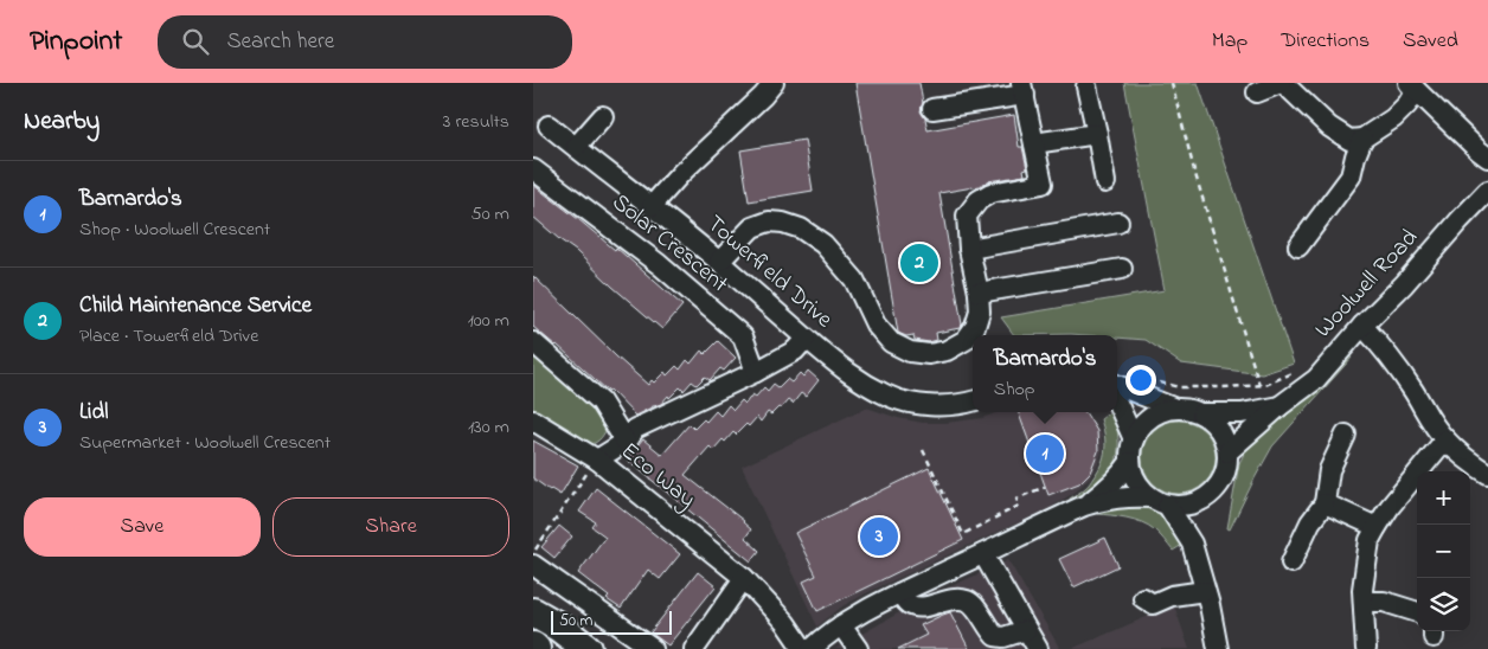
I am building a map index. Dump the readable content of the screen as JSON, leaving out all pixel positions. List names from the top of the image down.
{
  "streets": {
    "street": [
      "Solar Crescent",
      "Towerfield Drive",
      "Woolwell Road",
      "Eco Way"
    ]
  },
  "scale_bar": "50 m",
  "page": {
    "header": "Pinpoint",
    "search": "Search here",
    "nav": ["Map", "Directions", "Saved"],
    "heading": ["Nearby", "3 results"],
    "list": [
      {
        "mark": "1",
        "name": "Barnardo's",
        "note": "Shop · Woolwell Crescent",
        "value": "50 m"
      },
      {
        "mark": "2",
        "name": "Child Maintenance Service",
        "note": "Place · Towerfield Drive",
        "value": "100 m"
      },
      {
        "mark": "3",
        "name": "Lidl",
        "note": "Supermarket · Woolwell Crescent",
        "value": "130 m"
      }
    ],
    "pins": ["2", "1", "3"],
    "popup": ["Barnardo's", "Shop"],
    "map_buttons": ["+", "−"],
    "buttons": ["Save", "Share"],
    "scale": "50 m"
  }
}
